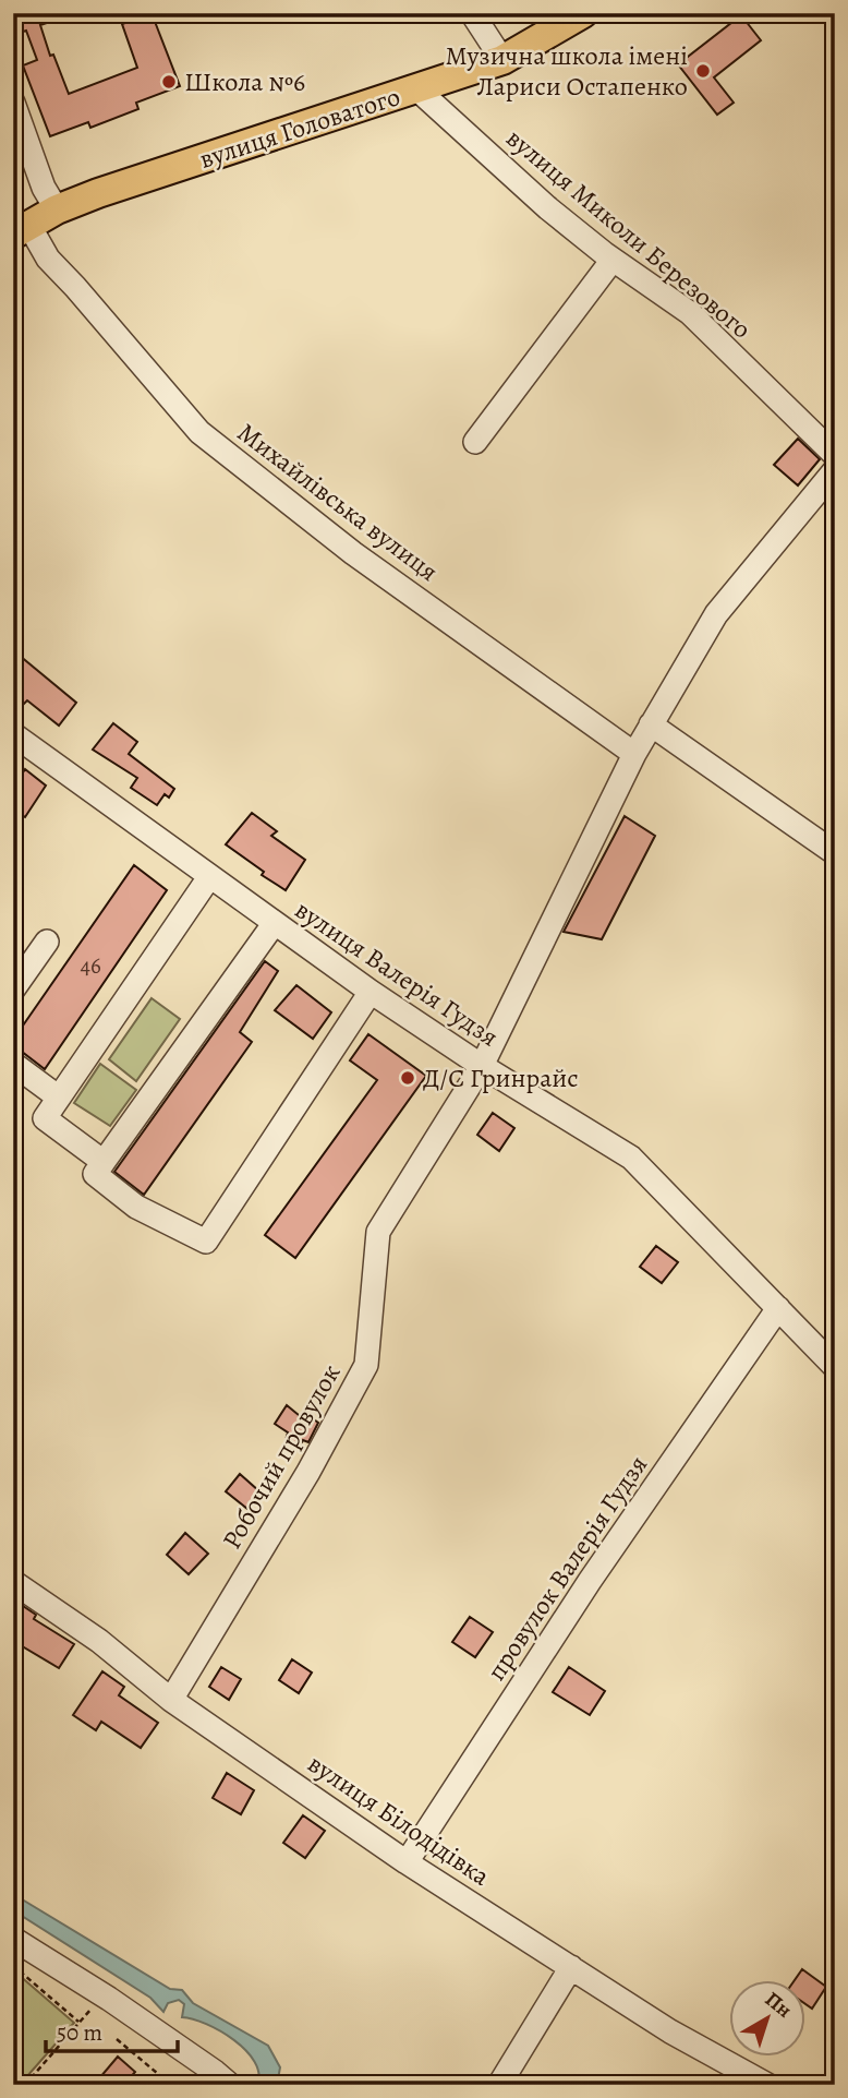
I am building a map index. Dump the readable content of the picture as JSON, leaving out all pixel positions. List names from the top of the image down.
{
  "streets": {
    "main road": ["вулиця Головатого"],
    "street": [
      "вулиця Миколи Березового",
      "Михайлівська вулиця",
      "вулиця Валерія Гудзя",
      "Робочий провулок",
      "провулок Валерія Гудзя",
      "вулиця Білодідівка"
    ]
  },
  "crossings": [
    ["вулиця Головатого", "вулиця Миколи Березового"],
    ["вулиця Головатого", "Михайлівська вулиця"],
    ["Михайлівська вулиця", "Робочий провулок"],
    ["вулиця Валерія Гудзя", "Робочий провулок"],
    ["вулиця Валерія Гудзя", "провулок Валерія Гудзя"],
    ["Робочий провулок", "вулиця Білодідівка"],
    ["провулок Валерія Гудзя", "вулиця Білодідівка"]
  ],
  "places": ["Музична школа імені Лариси Остапенко", "Школа №6", "Д/С Гринрайс"],
  "house_numbers": ["46"],
  "scale_bar": "50 m",
  "north": "top right"
}
